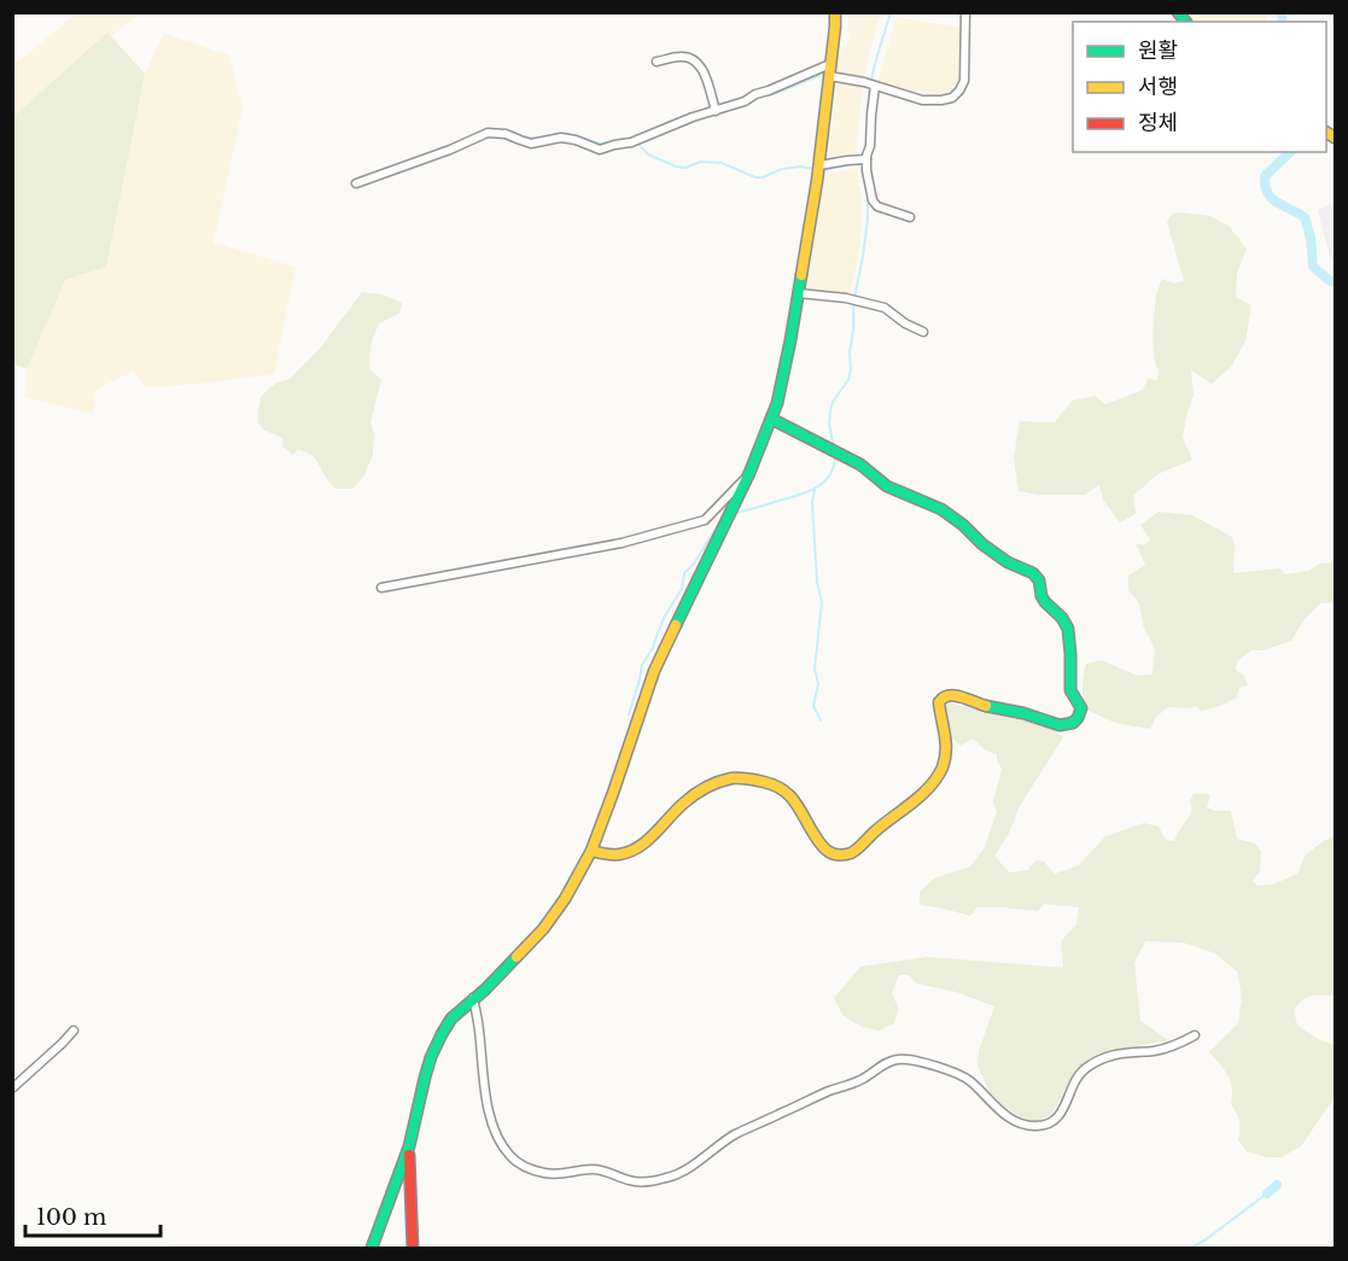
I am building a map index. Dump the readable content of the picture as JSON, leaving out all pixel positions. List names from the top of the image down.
{
  "legend": ["원활", "서행", "정체"],
  "scale_bar": "100 m"
}
